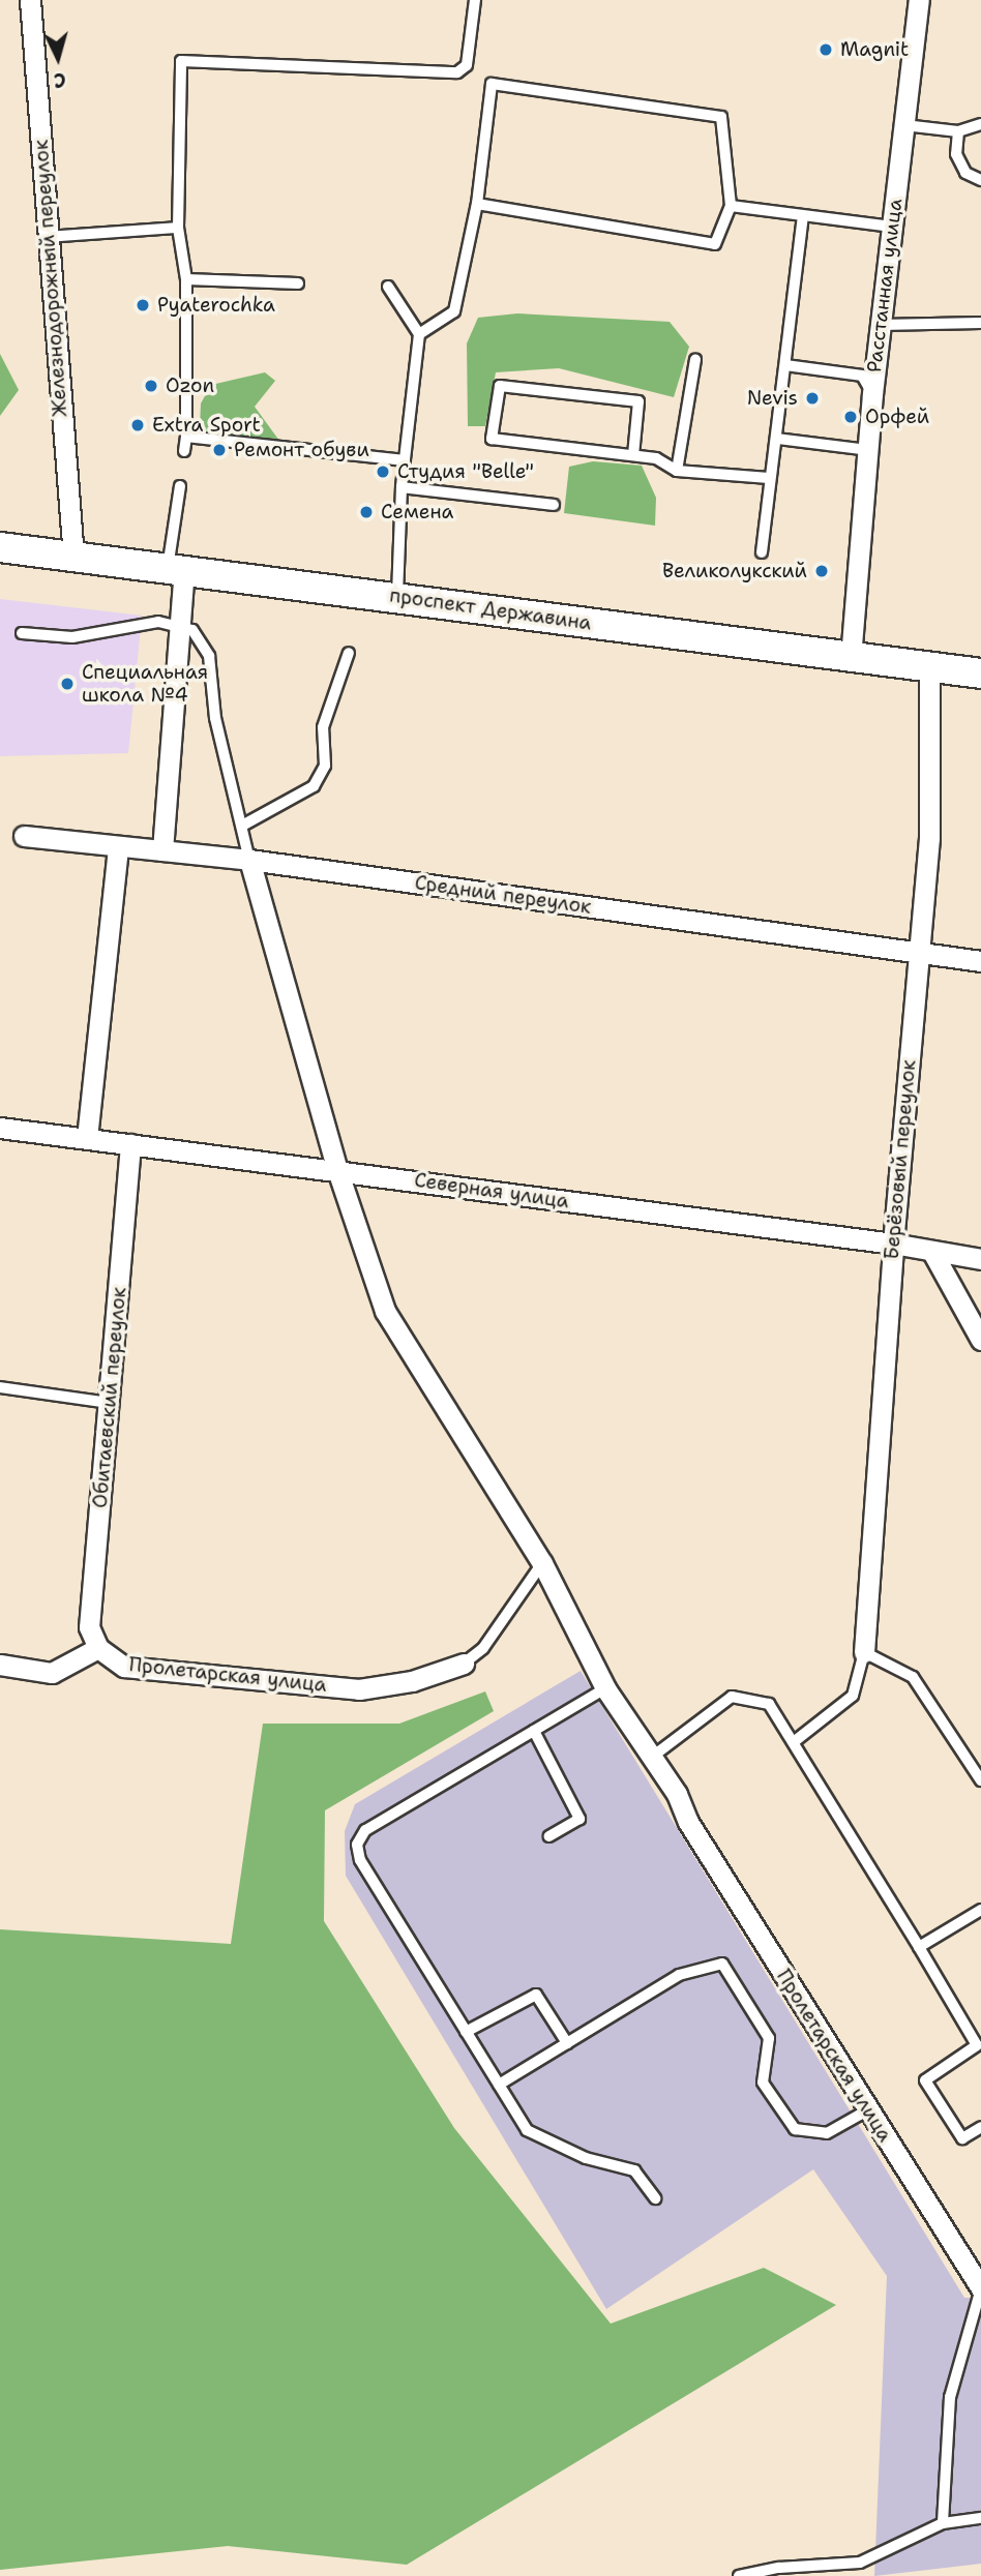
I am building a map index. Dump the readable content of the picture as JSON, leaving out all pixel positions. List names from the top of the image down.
{
  "streets": {
    "main road": ["проспект Державина"],
    "street": [
      "Железнодорожный переулок",
      "Расстанная улица",
      "Средний переулок",
      "Берёзовый переулок",
      "Северная улица",
      "Обитаевский переулок",
      "Пролетарская улица"
    ]
  },
  "crossings": [
    ["Железнодорожный переулок", "проспект Державина"],
    ["Расстанная улица", "проспект Державина"],
    ["проспект Державина", "Берёзовый переулок"],
    ["Средний переулок", "Берёзовый переулок"],
    ["Средний переулок", "Пролетарская улица"],
    ["Берёзовый переулок", "Северная улица"],
    ["Северная улица", "Обитаевский переулок"],
    ["Северная улица", "Пролетарская улица"],
    ["Обитаевский переулок", "Пролетарская улица"]
  ],
  "places": [
    "Magnit",
    "Pyaterochka",
    "Ozon",
    "Nevis",
    "Орфей",
    "Extra Sport",
    "Ремонт обуви",
    "Студия \"Belle\"",
    "Семена",
    "Великолукский",
    "Специальная школа №4"
  ],
  "north": "bottom"
}
